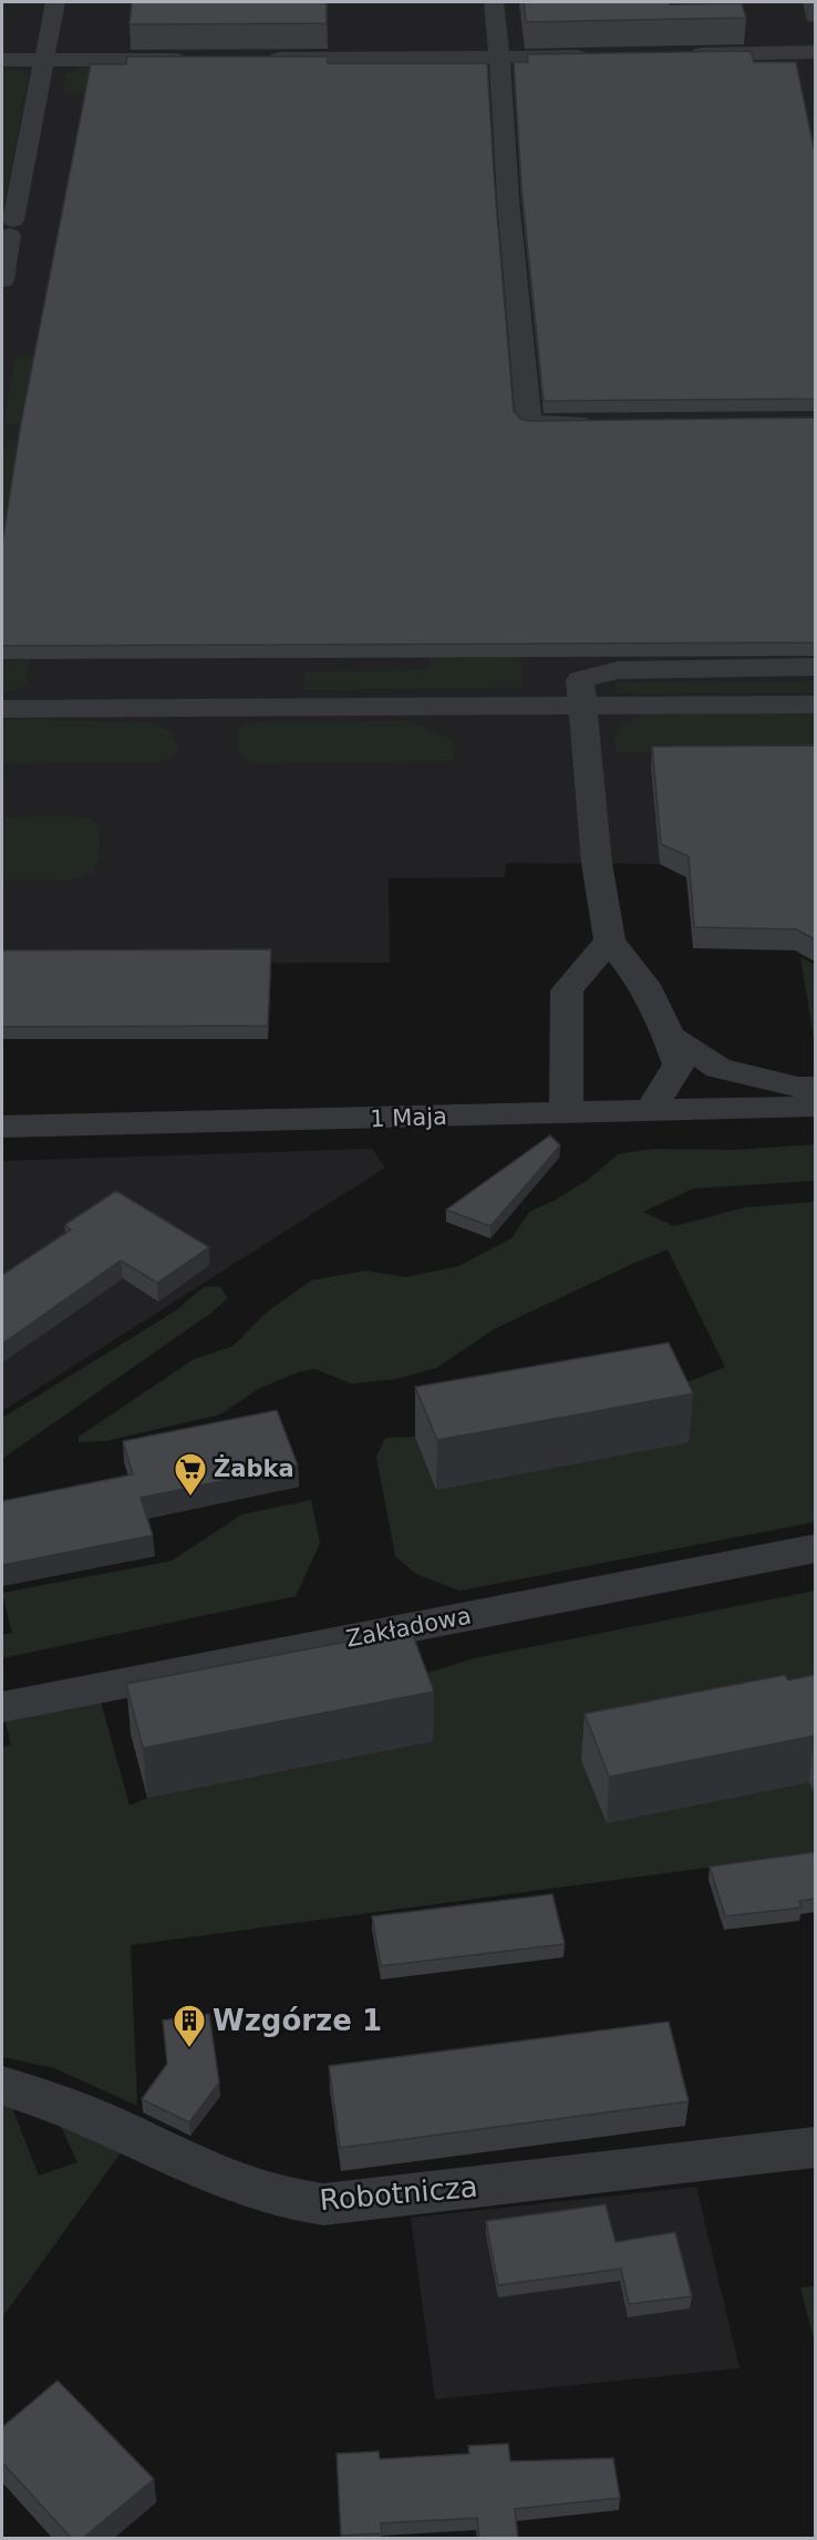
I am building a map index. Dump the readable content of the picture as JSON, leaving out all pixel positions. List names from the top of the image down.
{
  "streets": {
    "street": ["1 Maja", "Zakładowa", "Robotnicza"]
  },
  "places": {
    "supermarket": ["Żabka"],
    "building": ["Wzgórze 1"]
  }
}
